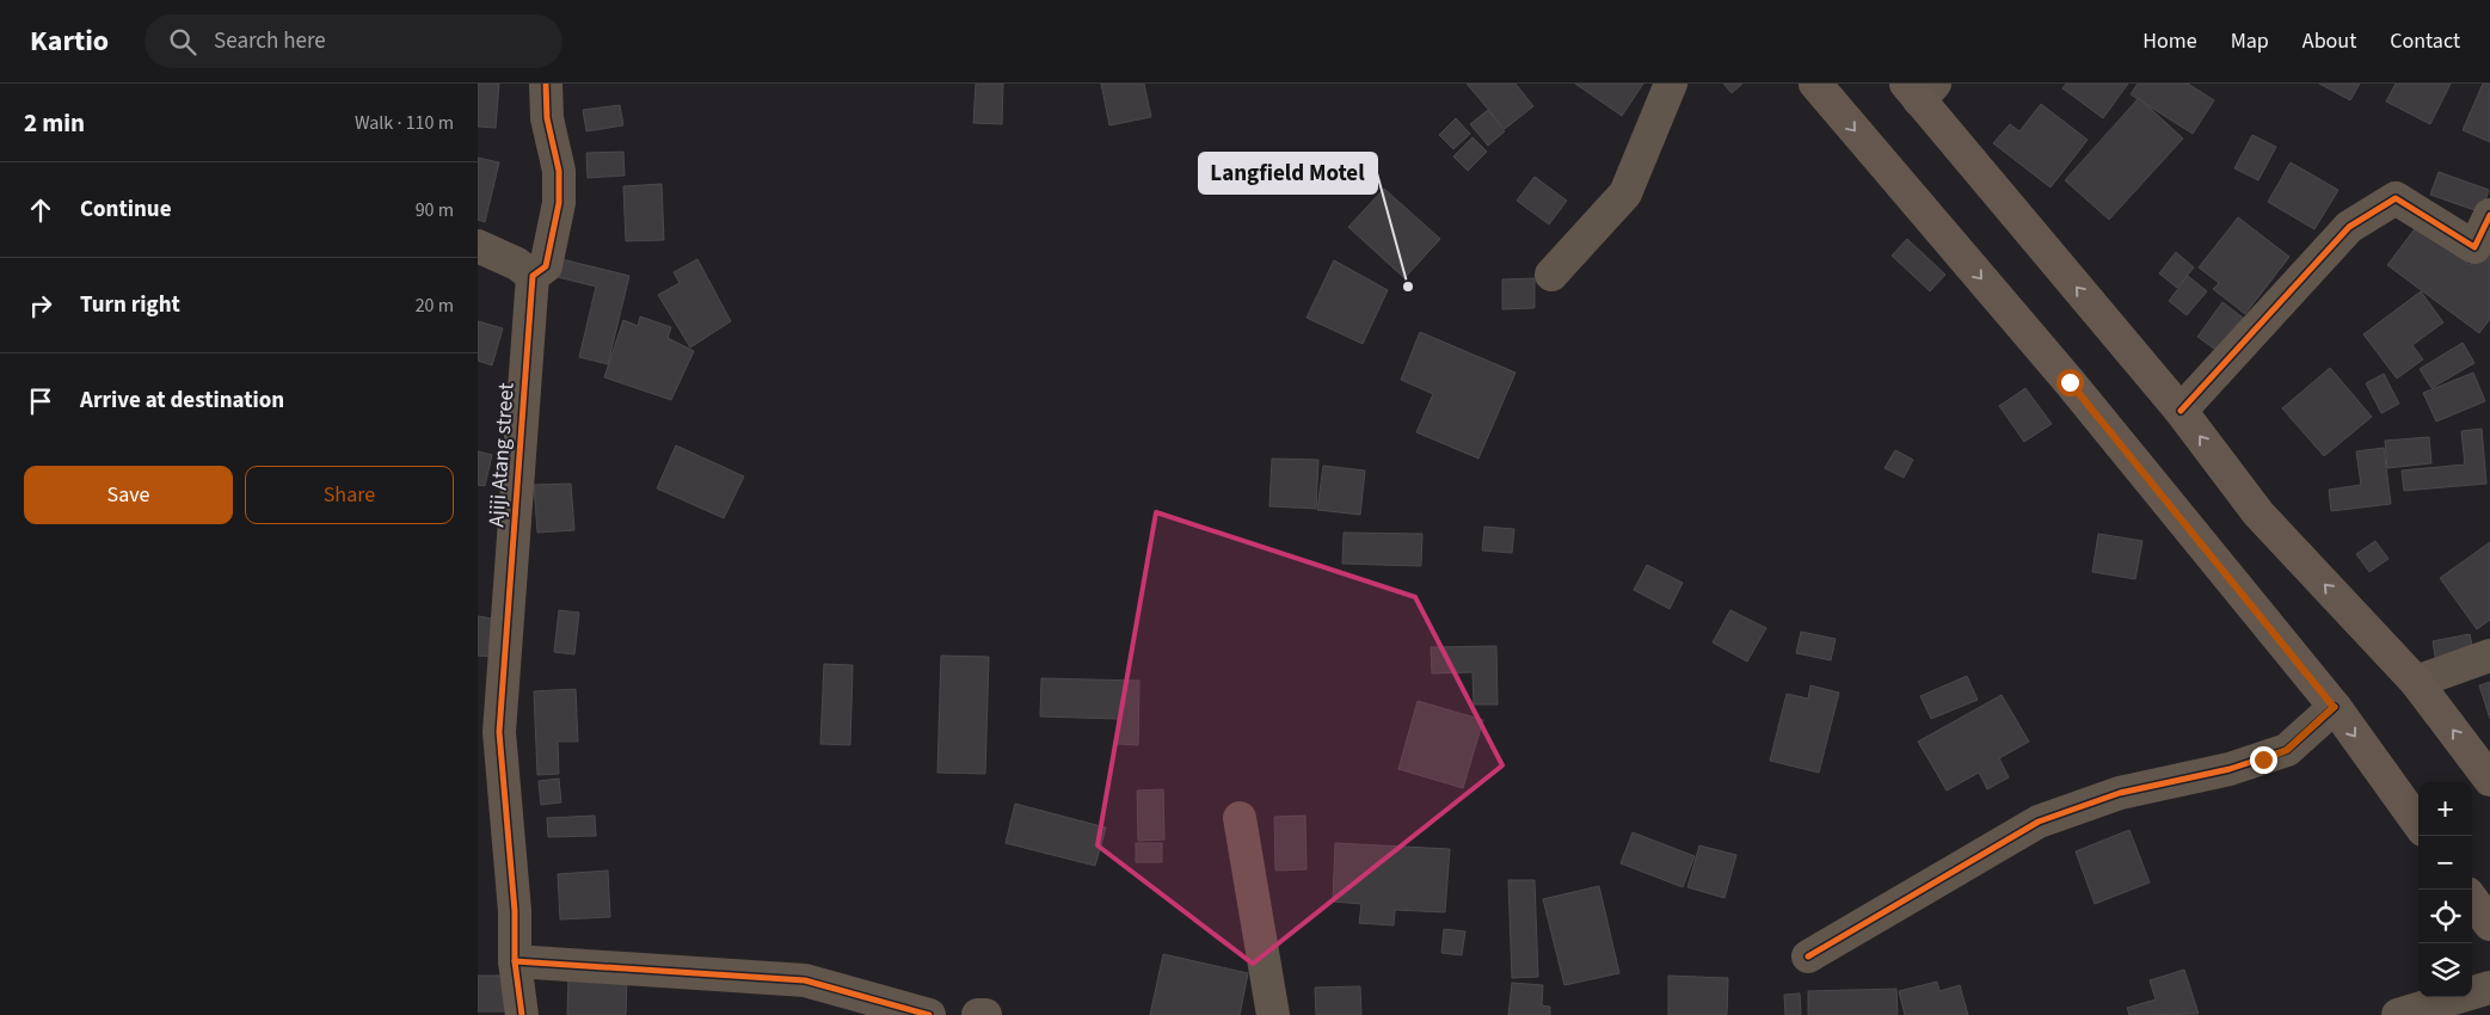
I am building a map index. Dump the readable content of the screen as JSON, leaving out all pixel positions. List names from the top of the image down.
{
  "streets": {
    "street": ["Ajiji Atang street"]
  },
  "places": ["Langfield Motel"],
  "page": {
    "header": "Kartio",
    "search": "Search here",
    "nav": [
      "Home",
      "Map",
      "About",
      "Contact"
    ],
    "heading": ["2 min", "Walk · 110 m"],
    "list": [
      ["Continue", "90 m"],
      ["Turn right", "20 m"],
      "Arrive at destination"
    ],
    "buttons": ["Save", "Share"],
    "map_buttons": ["+", "−"]
  }
}
